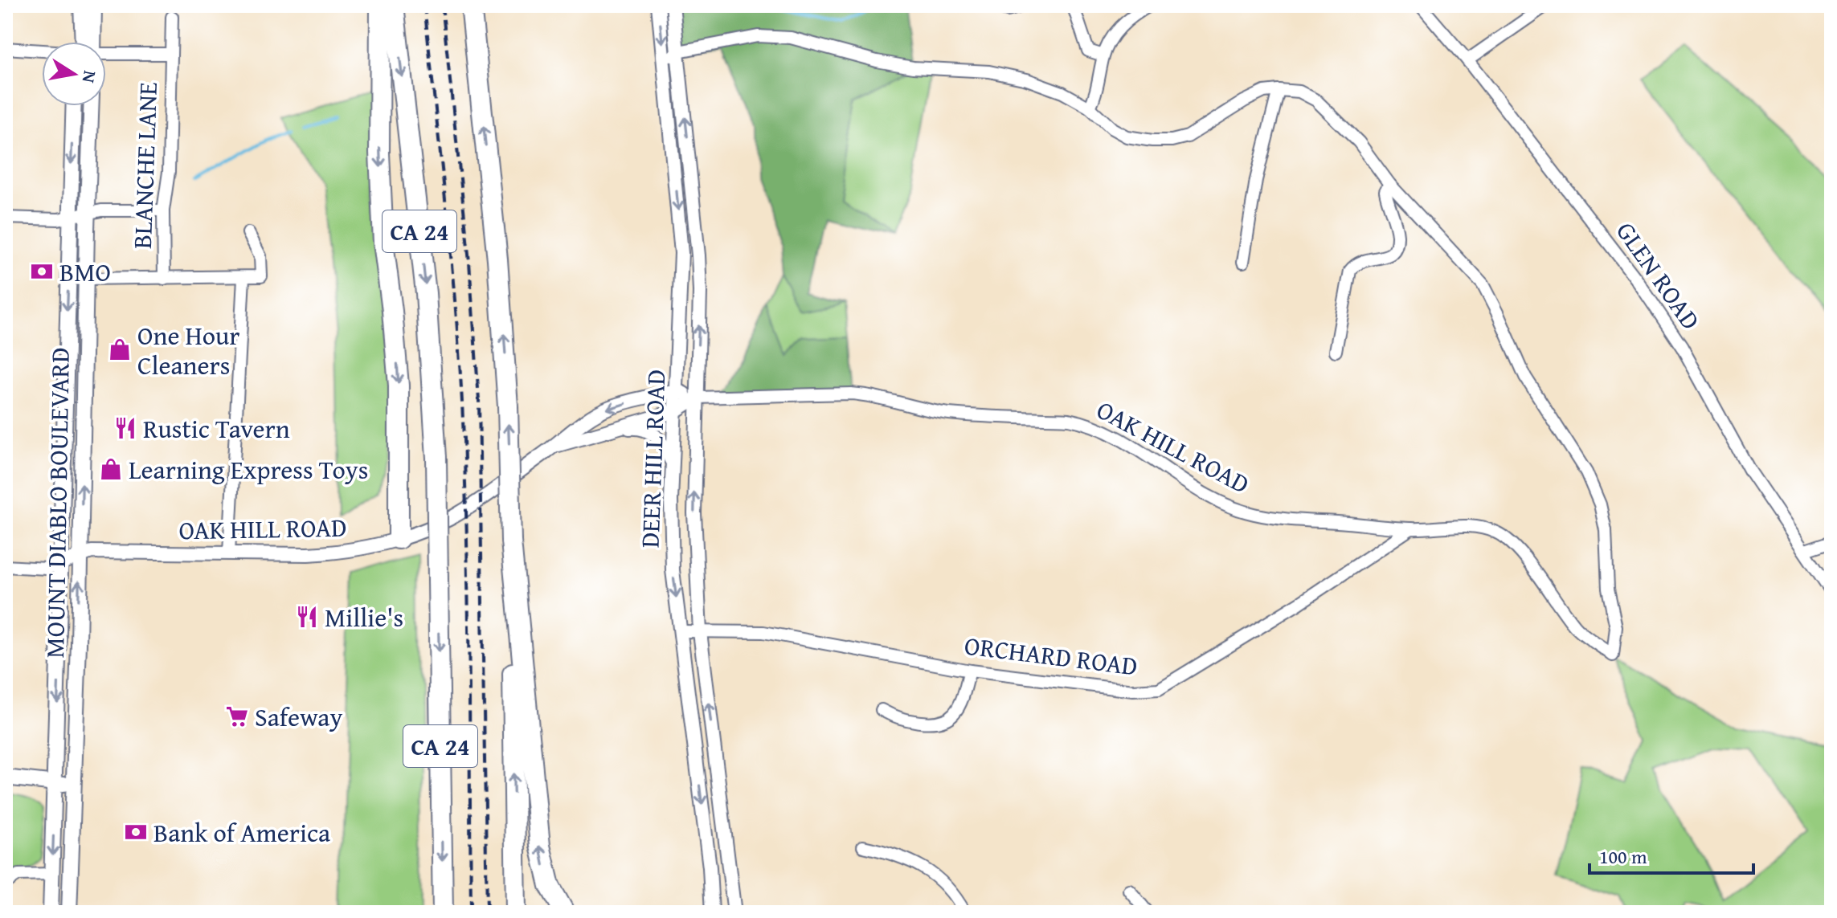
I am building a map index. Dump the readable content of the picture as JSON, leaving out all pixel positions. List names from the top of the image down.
{
  "streets": {
    "highway": ["CA 24"],
    "main road": ["MOUNT DIABLO BOULEVARD"],
    "street": [
      "BLANCHE LANE",
      "GLEN ROAD",
      "OAK HILL ROAD",
      "DEER HILL ROAD",
      "ORCHARD ROAD"
    ]
  },
  "crossings": [
    ["OAK HILL ROAD", "DEER HILL ROAD"],
    ["OAK HILL ROAD", "MOUNT DIABLO BOULEVARD"],
    ["OAK HILL ROAD", "ORCHARD ROAD"],
    ["DEER HILL ROAD", "ORCHARD ROAD"]
  ],
  "places": {
    "bank": ["BMO", "Bank of America"],
    "shop": ["One Hour Cleaners", "Learning Express Toys"],
    "restaurant": ["Rustic Tavern", "Millie's"],
    "supermarket": ["Safeway"]
  },
  "scale_bar": "100 m",
  "north": "right"
}
